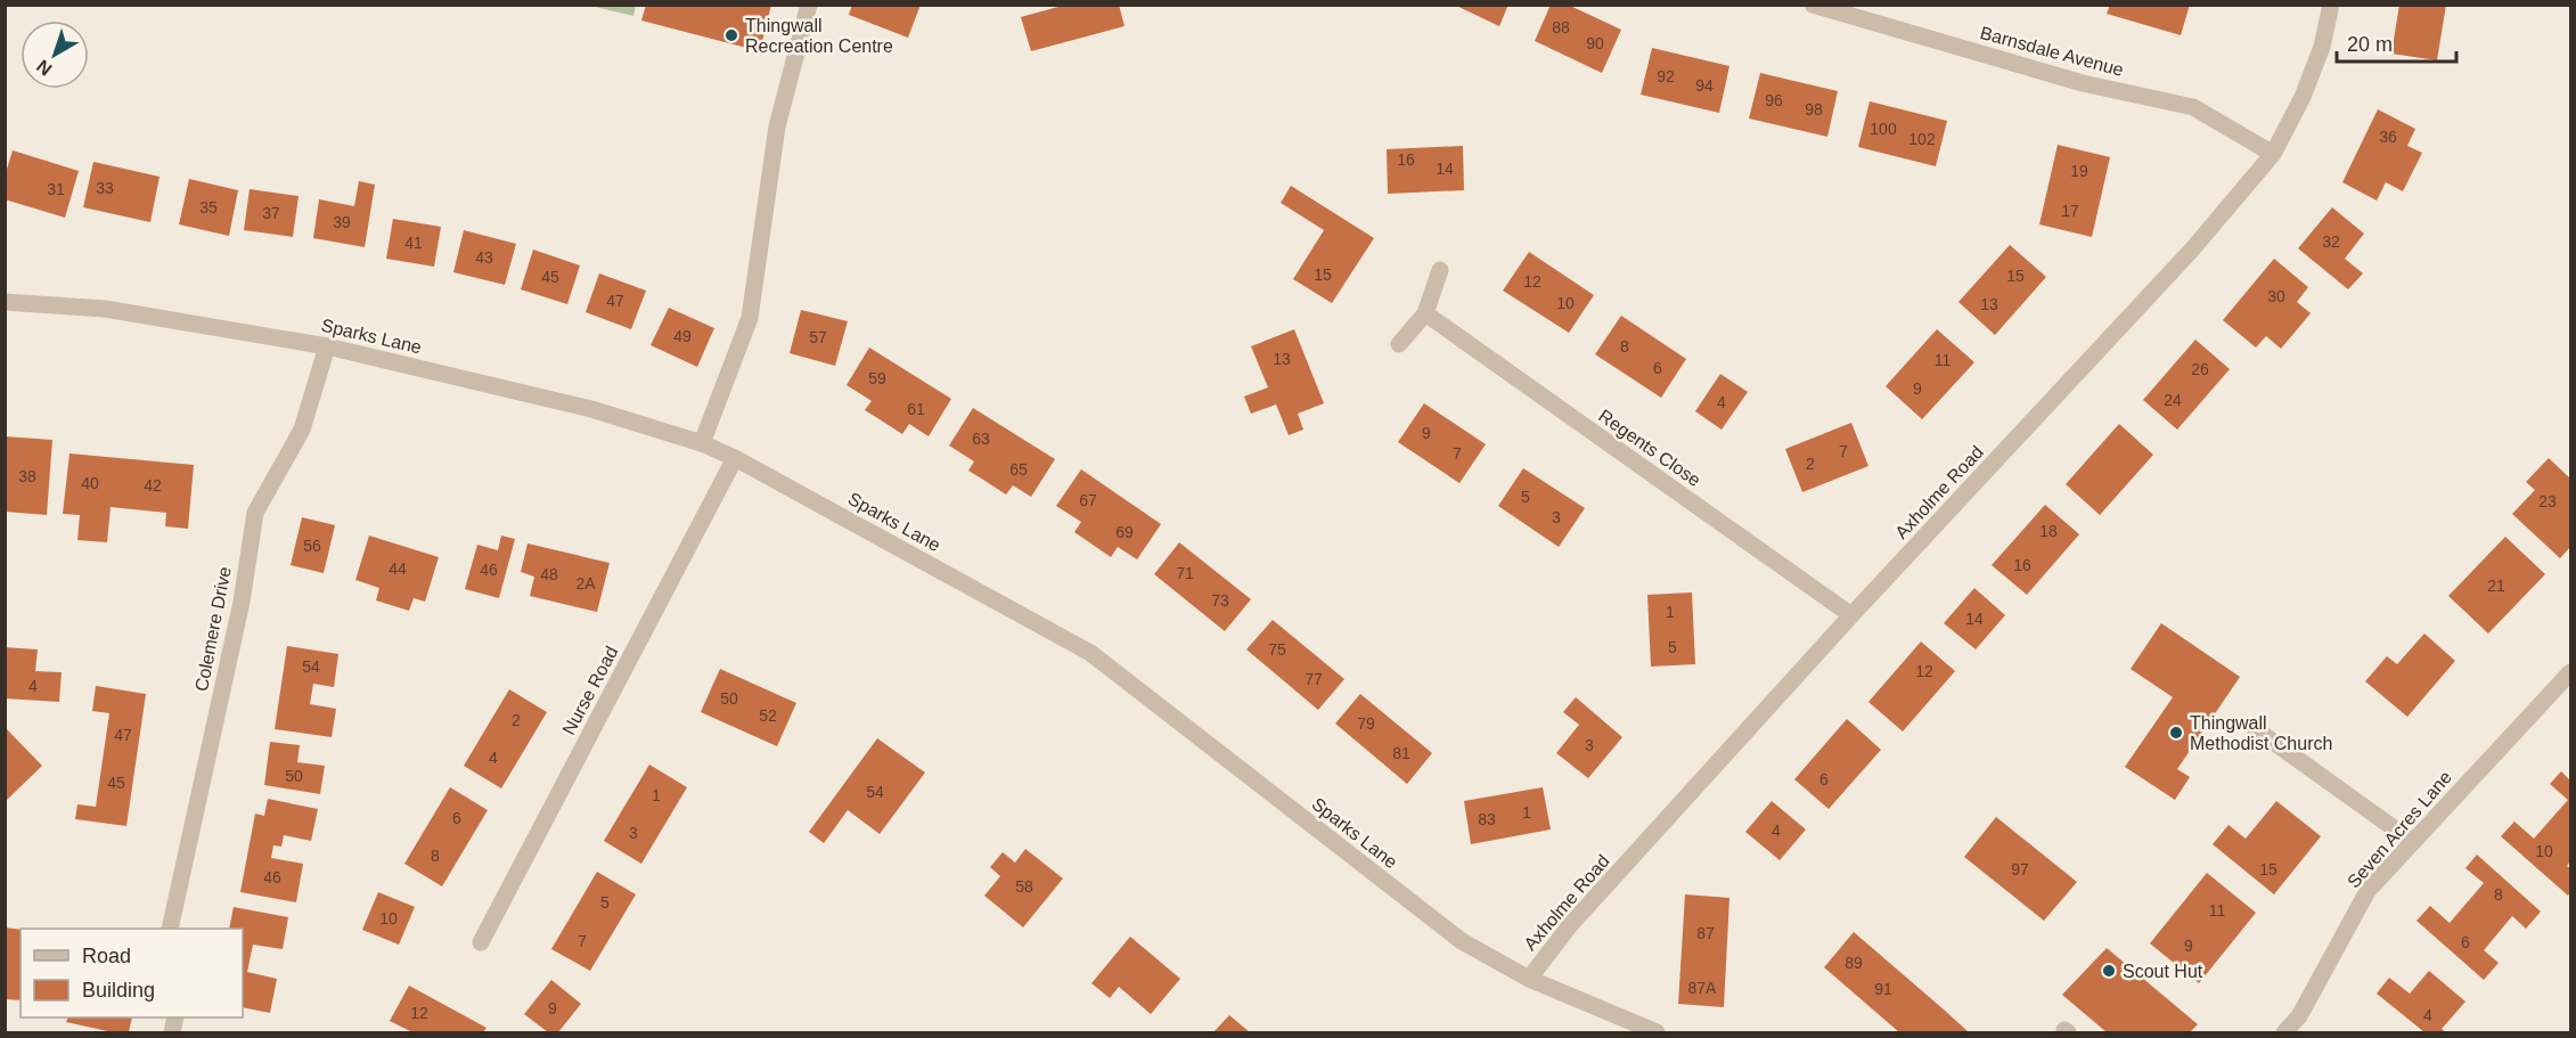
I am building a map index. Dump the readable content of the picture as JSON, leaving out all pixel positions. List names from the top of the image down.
{
  "streets": {
    "street": [
      "Barnsdale Avenue",
      "Sparks Lane",
      "Regents Close",
      "Axholme Road",
      "Colemere Drive",
      "Nurse Road",
      "Seven Acres Lane"
    ]
  },
  "crossings": [
    ["Barnsdale Avenue", "Axholme Road"],
    ["Sparks Lane", "Axholme Road"],
    ["Sparks Lane", "Colemere Drive"],
    ["Sparks Lane", "Nurse Road"],
    ["Regents Close", "Axholme Road"]
  ],
  "places": ["Thingwall Recreation Centre", "Thingwall Methodist Church", "Scout Hut"],
  "house_numbers": [
    "88",
    "90",
    "92",
    "94",
    "96",
    "98",
    "100",
    "36",
    "102",
    "16",
    "14",
    "19",
    "33",
    "31",
    "35",
    "17",
    "37",
    "39",
    "32",
    "41",
    "43",
    "15",
    "15",
    "45",
    "12",
    "30",
    "47",
    "10",
    "13",
    "49",
    "57",
    "8",
    "13",
    "11",
    "6",
    "26",
    "59",
    "9",
    "24",
    "4",
    "61",
    "9",
    "63",
    "7",
    "7",
    "2",
    "65",
    "38",
    "40",
    "42",
    "5",
    "67",
    "23",
    "3",
    "18",
    "69",
    "56",
    "16",
    "44",
    "46",
    "71",
    "48",
    "2A",
    "21",
    "73",
    "1",
    "14",
    "5",
    "75",
    "54",
    "12",
    "77",
    "4",
    "50",
    "52",
    "2",
    "79",
    "47",
    "3",
    "81",
    "4",
    "50",
    "6",
    "45",
    "54",
    "1",
    "1",
    "6",
    "83",
    "4",
    "3",
    "10",
    "8",
    "97",
    "15",
    "46",
    "58",
    "8",
    "5",
    "11",
    "10",
    "87",
    "7",
    "6",
    "9",
    "89",
    "87A",
    "91",
    "9",
    "12",
    "4"
  ],
  "legend": ["Road", "Building"],
  "scale_bar": "20 m",
  "north": "bottom left"
}
